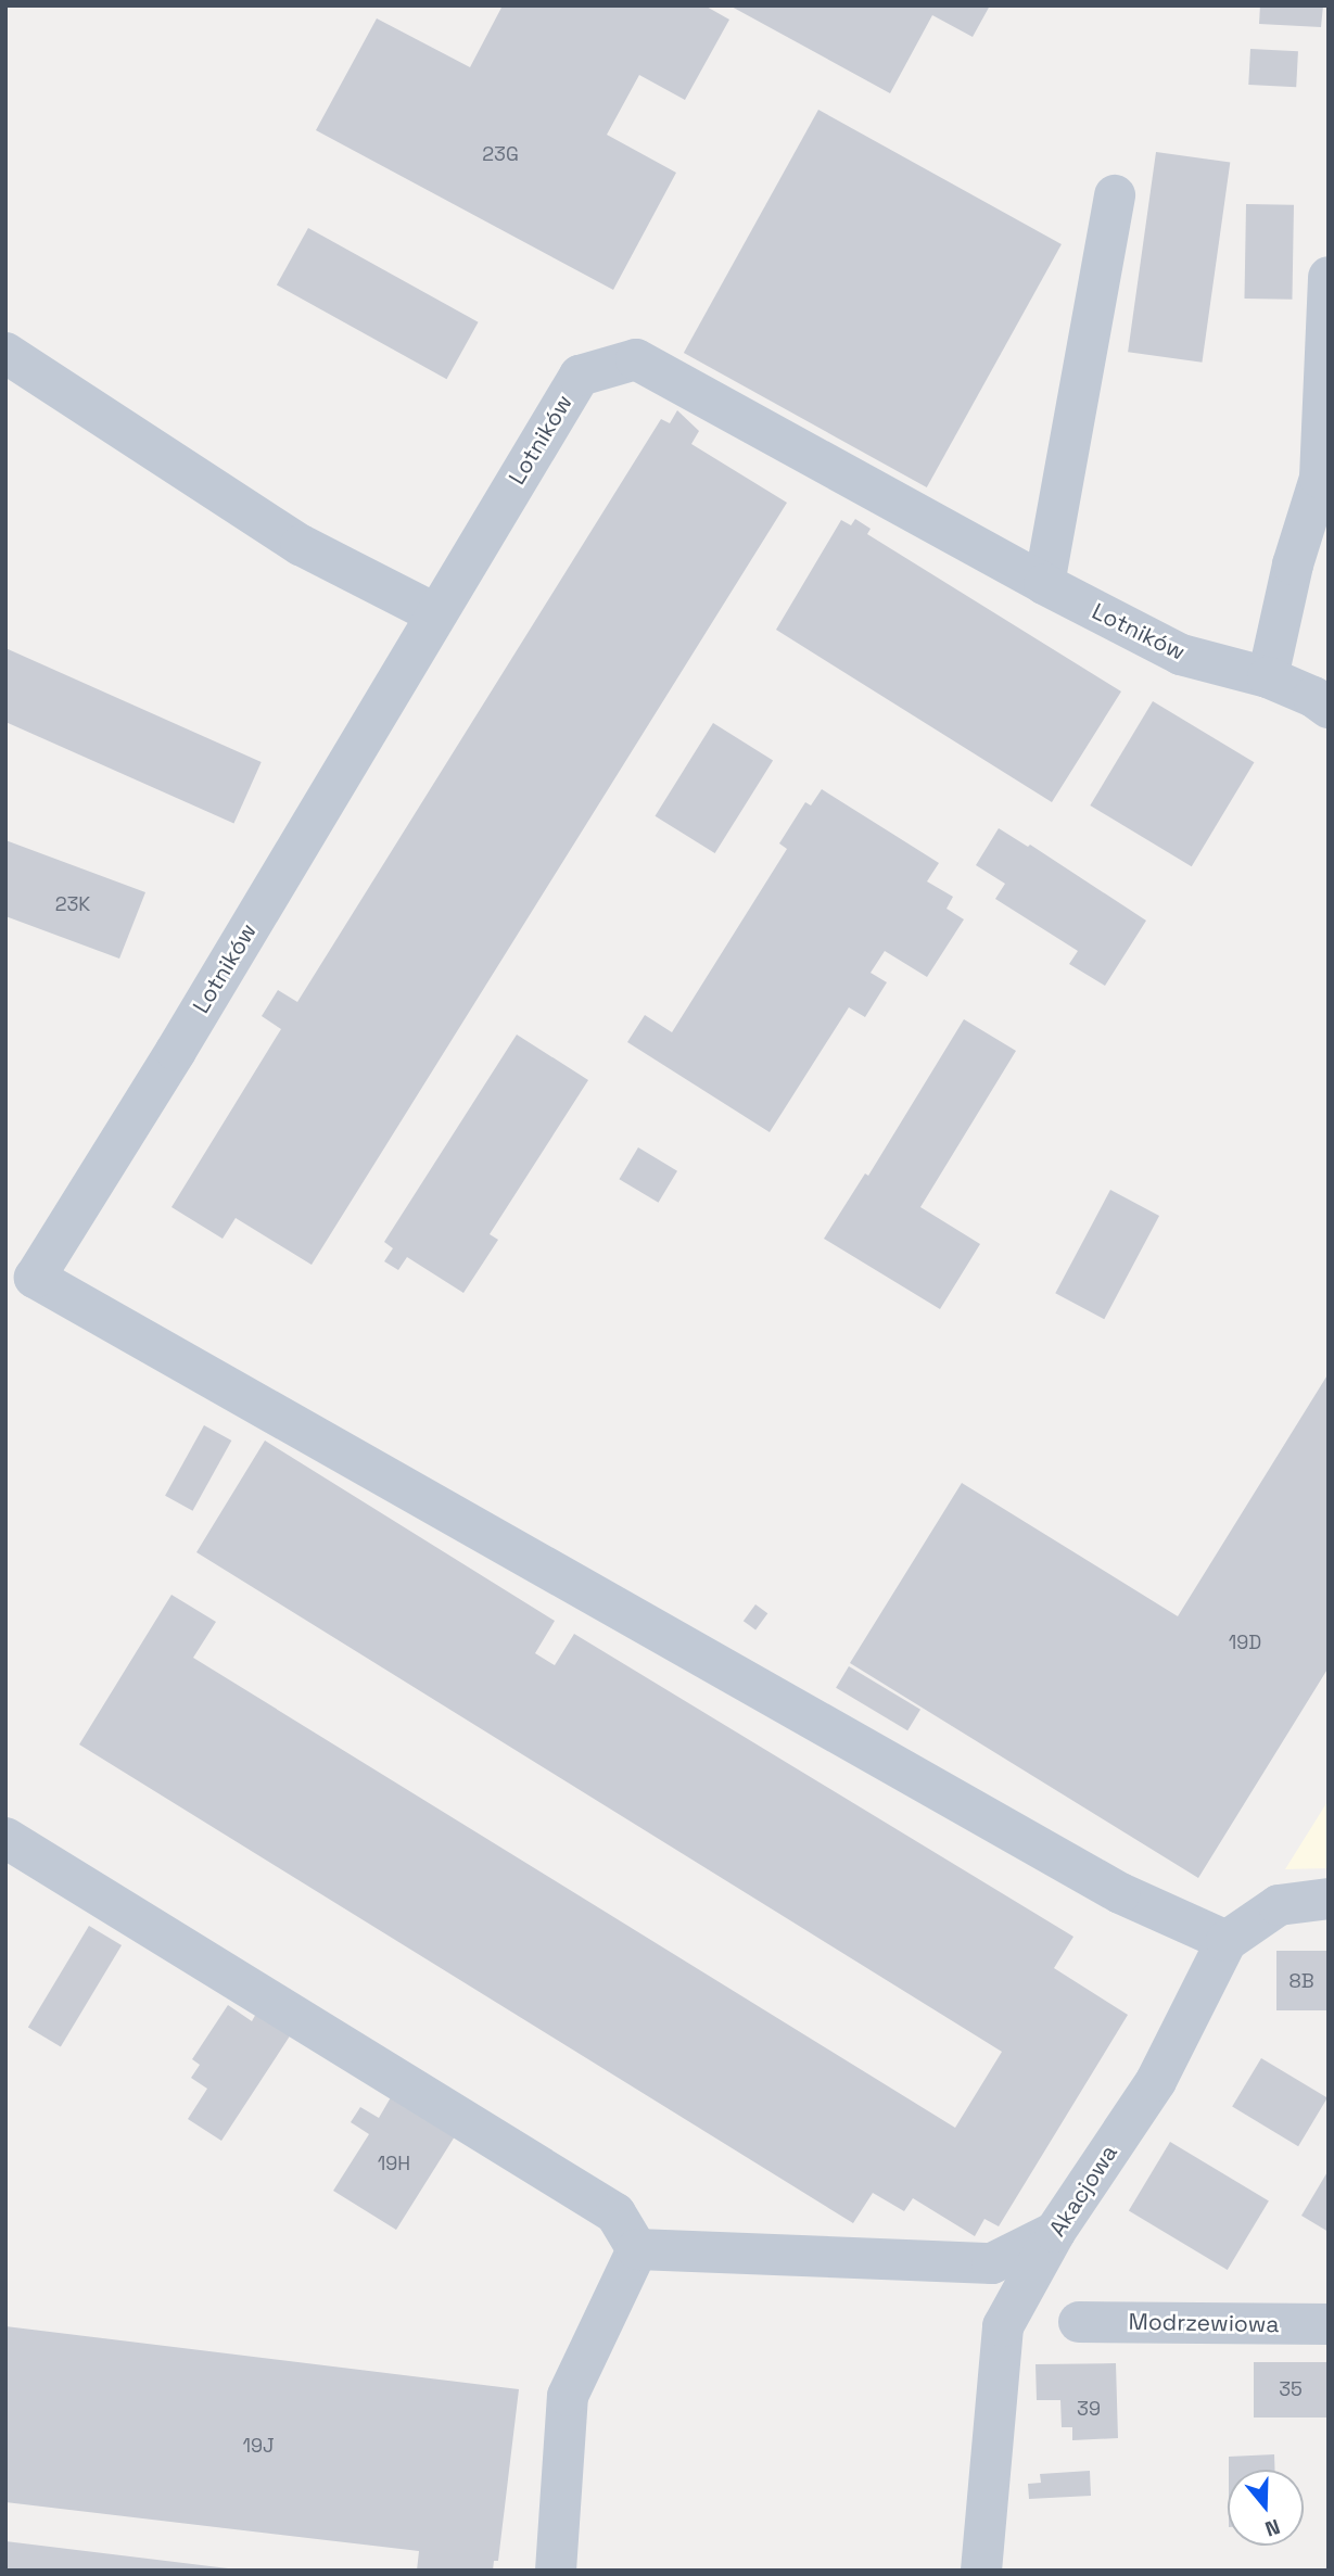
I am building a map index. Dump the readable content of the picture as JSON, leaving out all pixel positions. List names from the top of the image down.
{
  "streets": {
    "street": ["Lotników", "Akacjowa", "Modrzewiowa"]
  },
  "crossings": [
    ["Lotników", "Akacjowa"]
  ],
  "house_numbers": [
    "23G",
    "23K",
    "19D",
    "8B",
    "19H",
    "35",
    "39",
    "19J"
  ],
  "north": "bottom"
}
